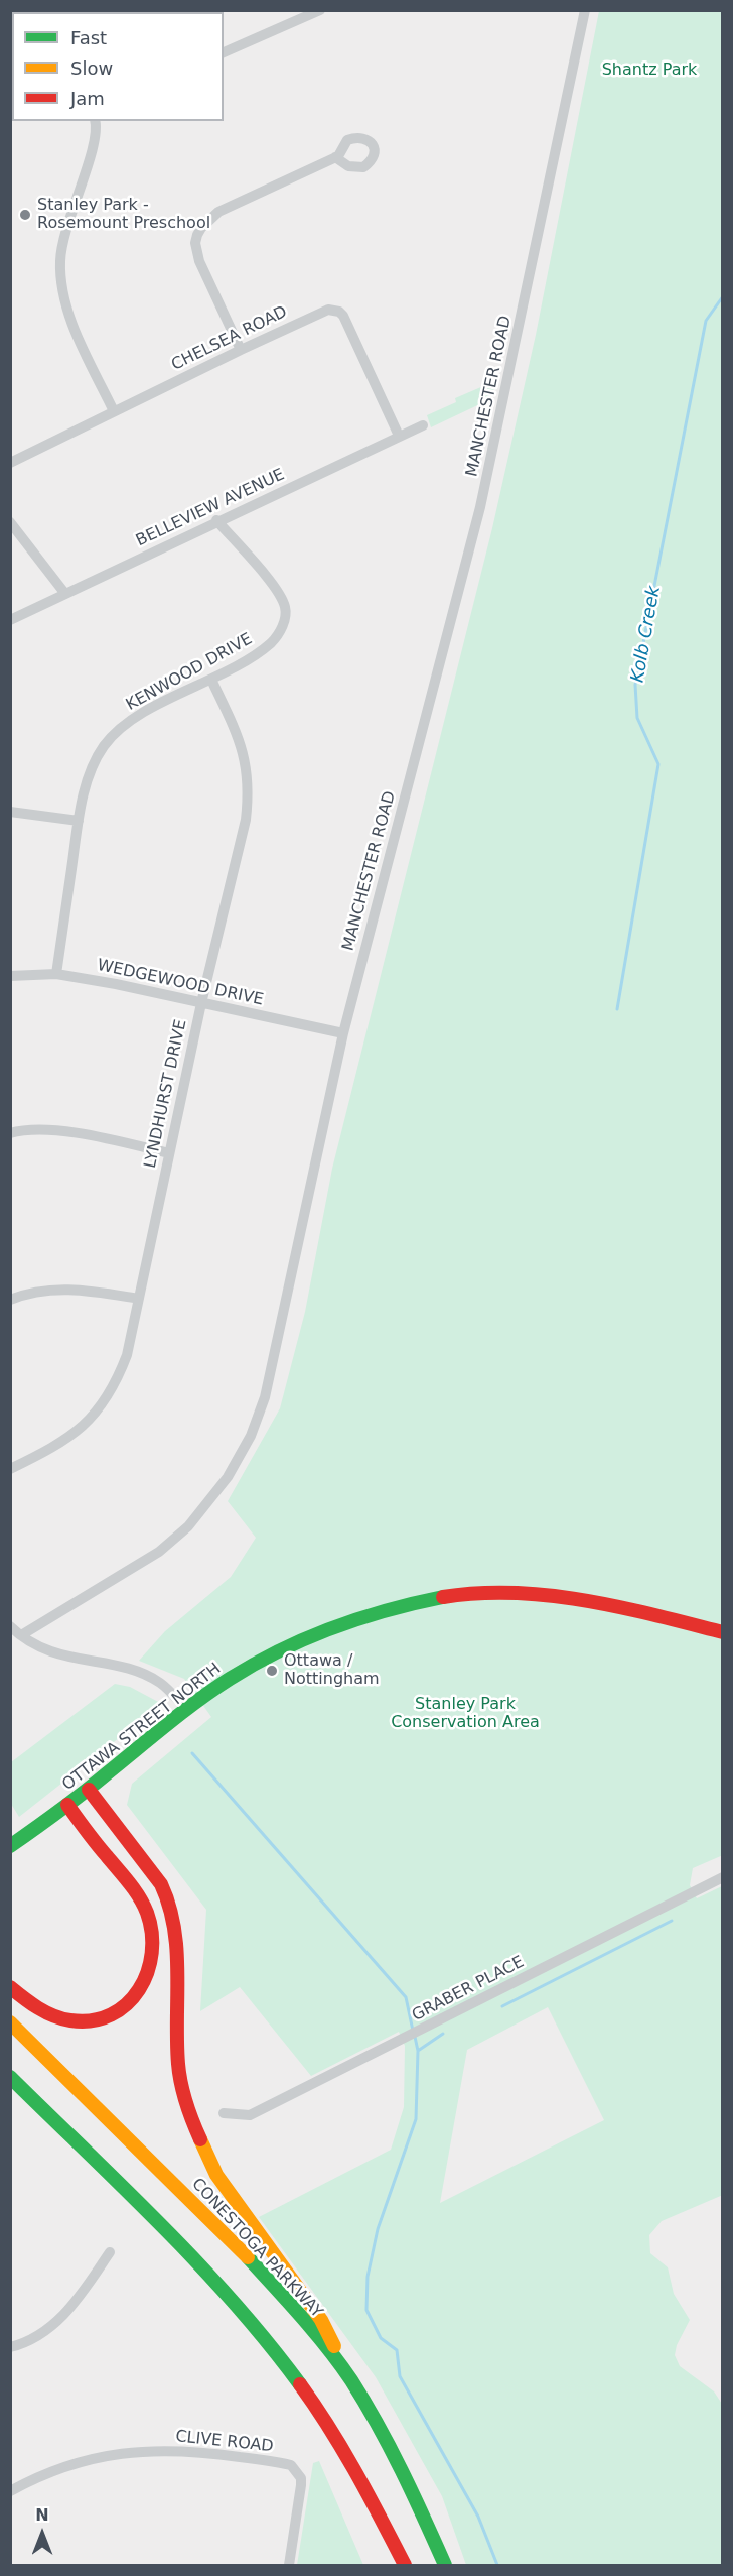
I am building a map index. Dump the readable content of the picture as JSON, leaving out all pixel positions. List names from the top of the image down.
{
  "streets": {
    "main road": ["OTTAWA STREET NORTH", "CONESTOGA PARKWAY"],
    "street": [
      "CHELSEA ROAD",
      "MANCHESTER ROAD",
      "BELLEVIEW AVENUE",
      "KENWOOD DRIVE",
      "WEDGEWOOD DRIVE",
      "LYNDHURST DRIVE",
      "GRABER PLACE",
      "CLIVE ROAD"
    ]
  },
  "crossings": [
    ["CHELSEA ROAD", "BELLEVIEW AVENUE"],
    ["MANCHESTER ROAD", "WEDGEWOOD DRIVE"],
    ["BELLEVIEW AVENUE", "KENWOOD DRIVE"],
    ["KENWOOD DRIVE", "WEDGEWOOD DRIVE"],
    ["KENWOOD DRIVE", "LYNDHURST DRIVE"],
    ["WEDGEWOOD DRIVE", "LYNDHURST DRIVE"]
  ],
  "water": ["Kolb Creek"],
  "parks": ["Shantz Park", "Stanley Park Conservation Area"],
  "places": ["Stanley Park - Rosemount Preschool", "Ottawa / Nottingham"],
  "legend": ["Fast", "Slow", "Jam"],
  "north": "top"
}
